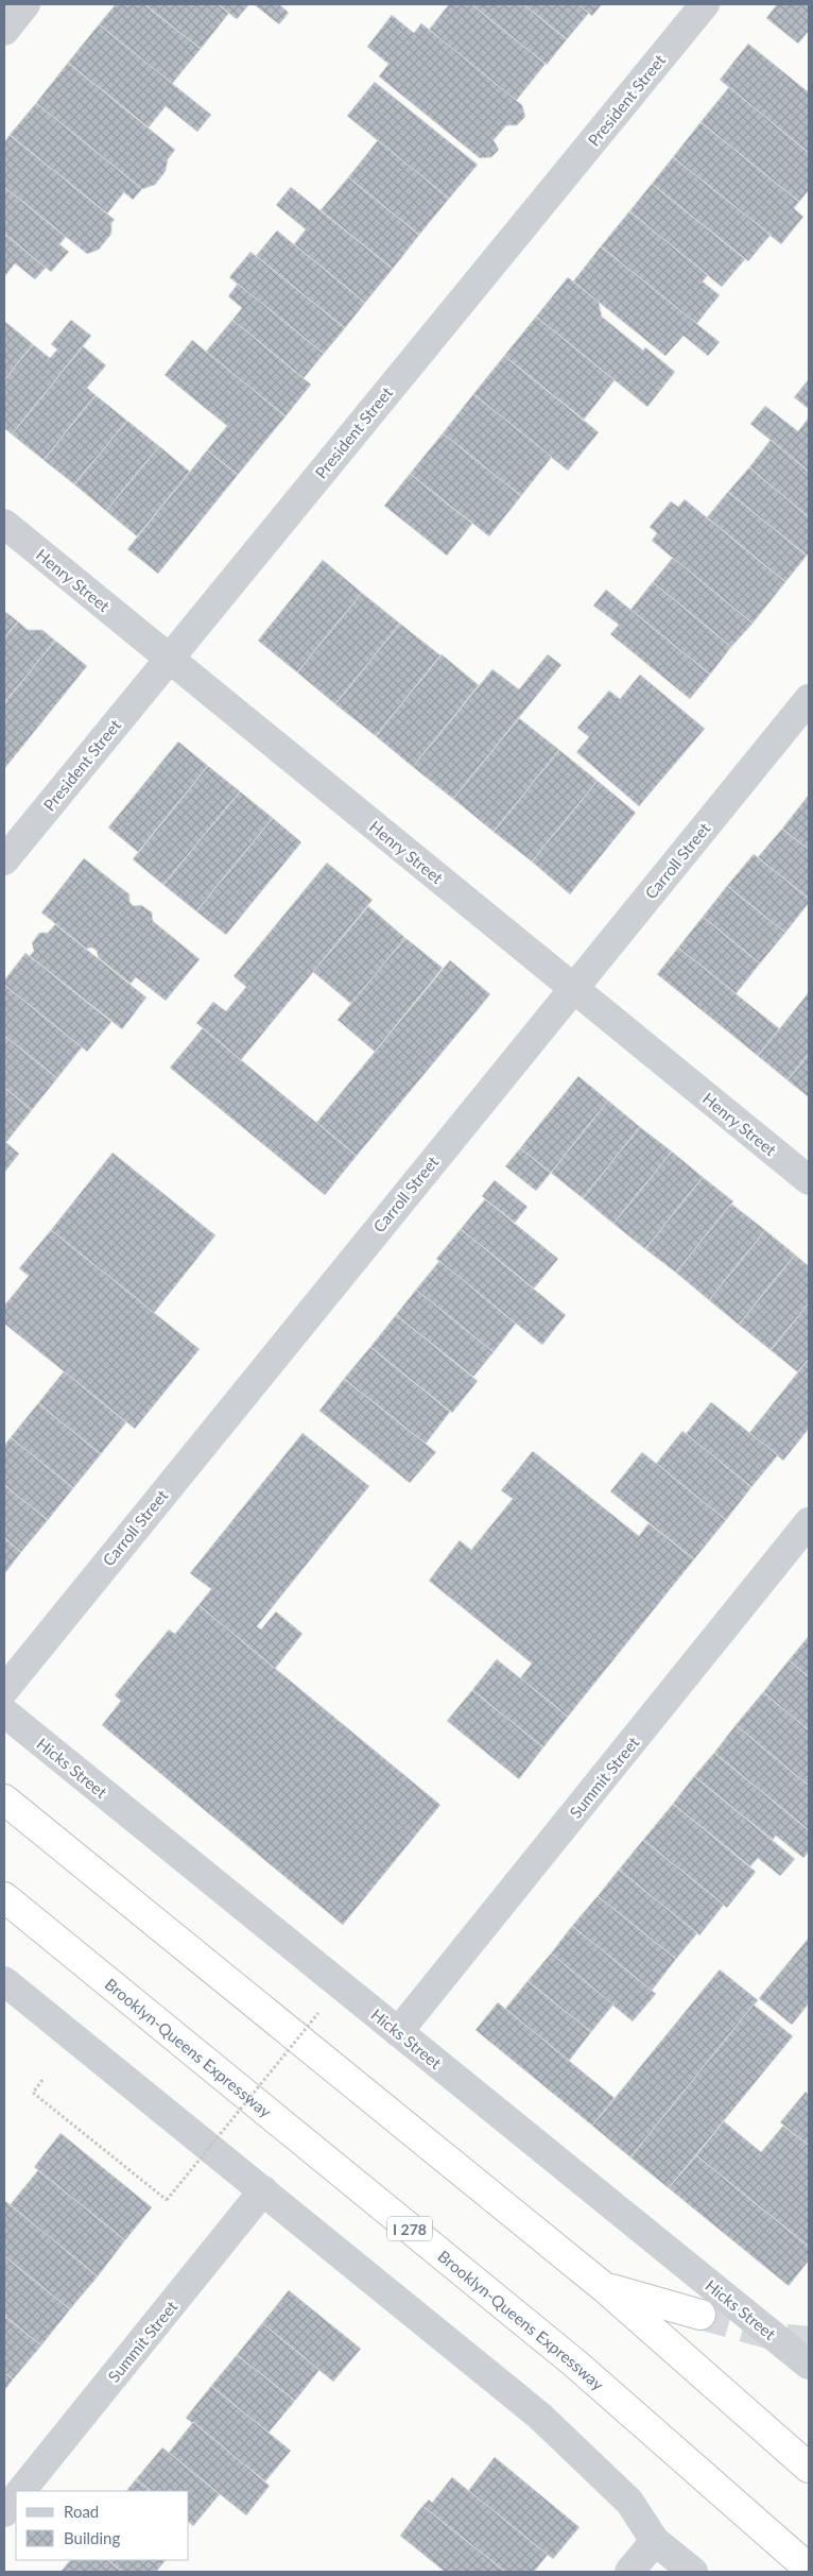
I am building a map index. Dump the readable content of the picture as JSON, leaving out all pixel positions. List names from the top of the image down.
{
  "streets": {
    "highway": ["Brooklyn-Queens Expressway", "I 278"],
    "street": [
      "President Street",
      "Henry Street",
      "Carroll Street",
      "Hicks Street",
      "Summit Street"
    ]
  },
  "crossings": [
    ["President Street", "Henry Street"],
    ["Henry Street", "Carroll Street"],
    ["Hicks Street", "Summit Street"]
  ],
  "legend": ["Road", "Building"]
}
